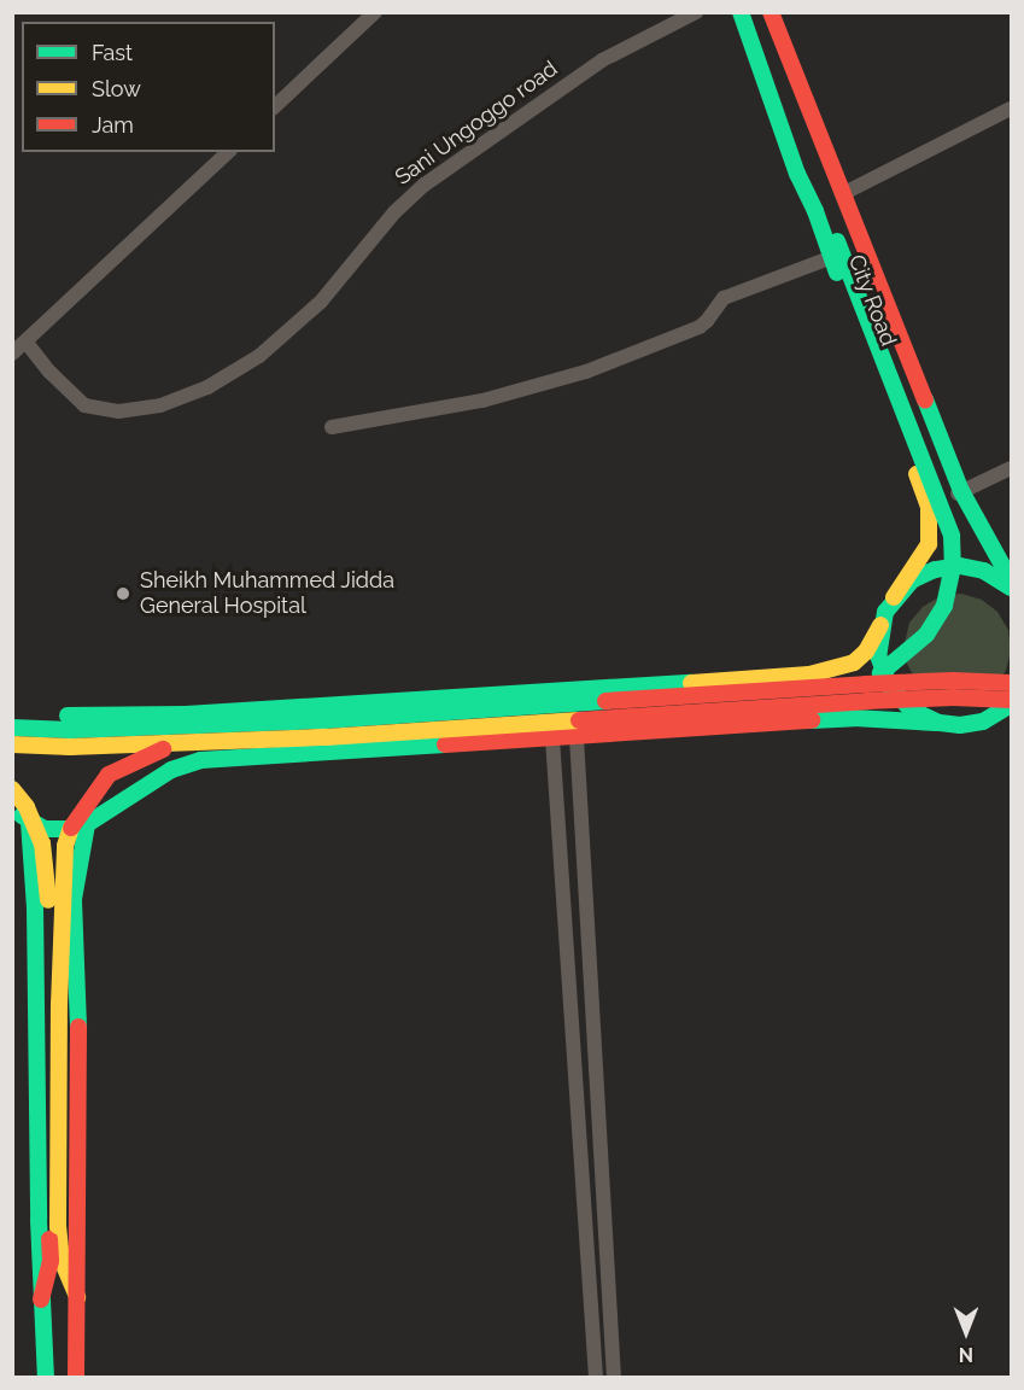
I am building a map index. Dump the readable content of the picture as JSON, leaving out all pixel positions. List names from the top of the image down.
{
  "streets": {
    "main road": ["City Road"],
    "street": ["Sani Ungoggo road"]
  },
  "places": ["Sheikh Muhammed Jidda General Hospital"],
  "legend": ["Fast", "Slow", "Jam"],
  "north": "bottom"
}
